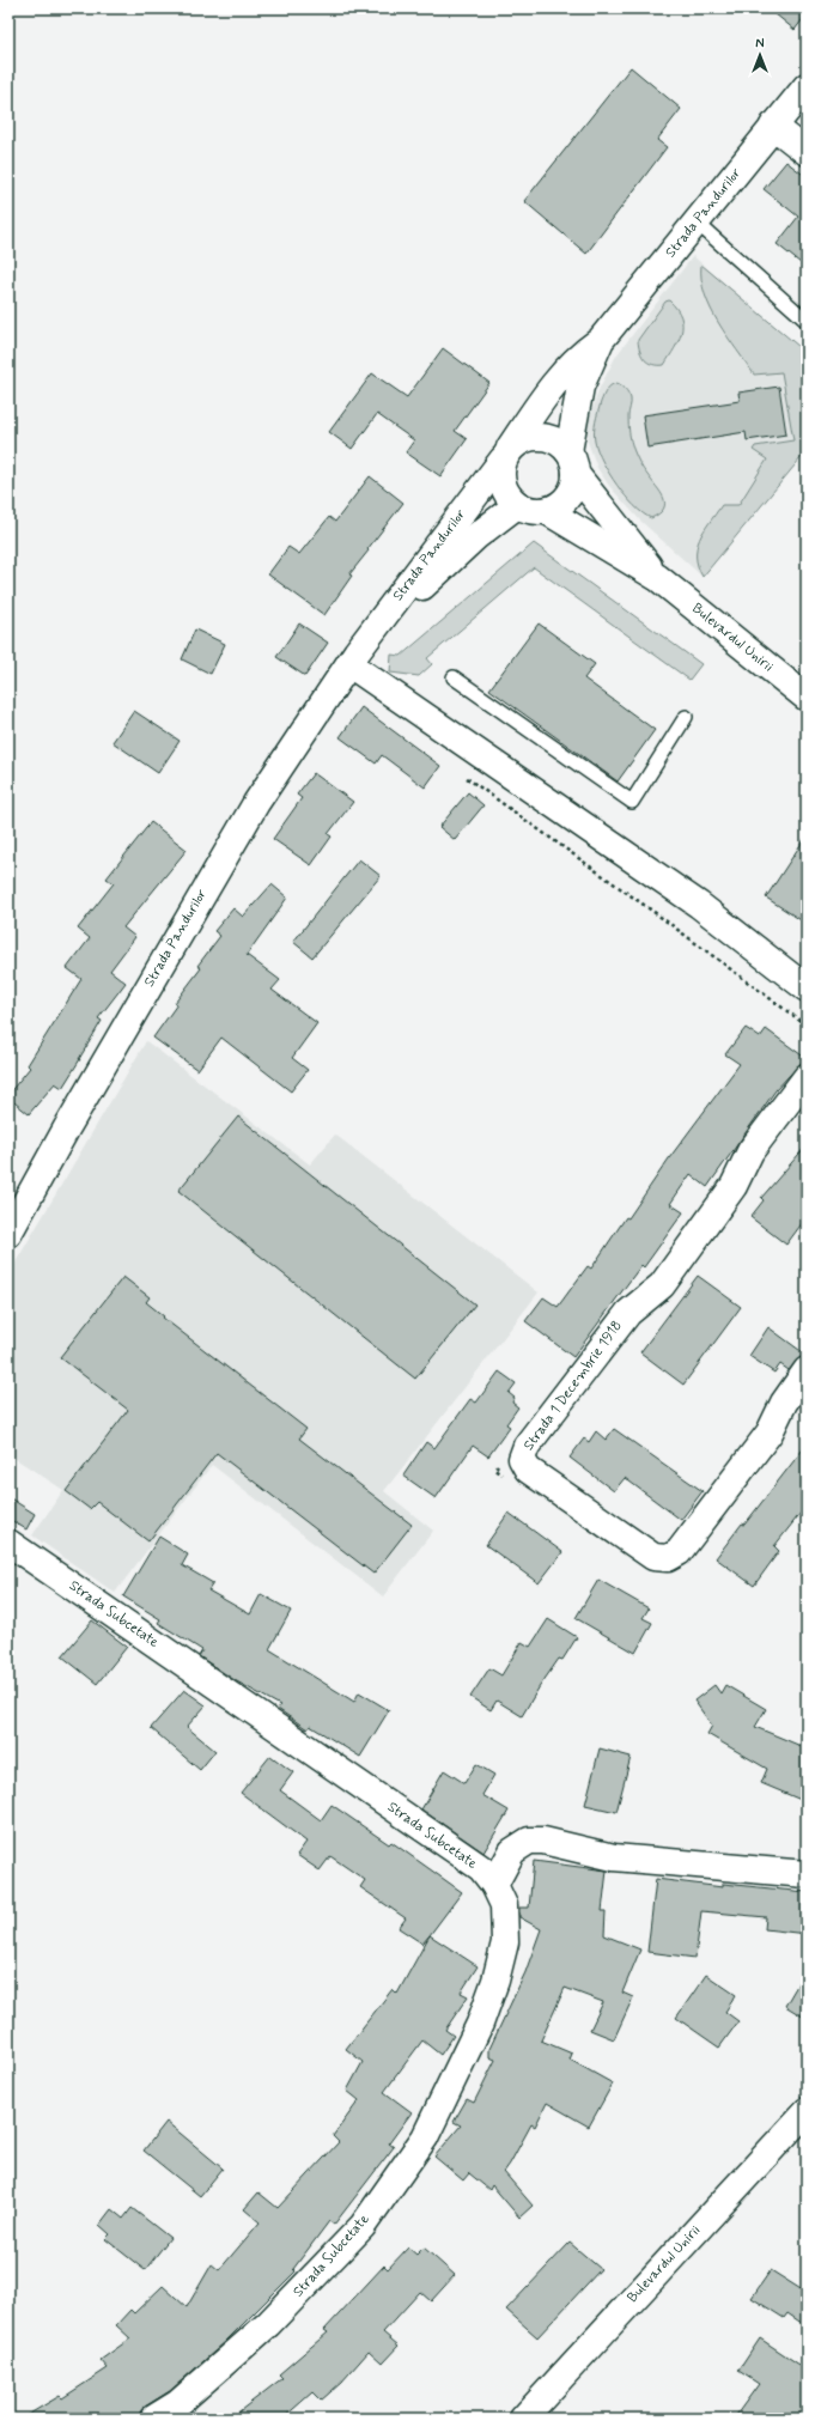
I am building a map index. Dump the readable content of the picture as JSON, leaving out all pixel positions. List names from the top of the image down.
{
  "streets": {
    "main road": [
      "Strada Pandurilor",
      "Bulevardul Unirii",
      "Strada 1 Decembrie 1918",
      "Strada Subcetate"
    ]
  },
  "crossings": [
    ["Strada Pandurilor", "Bulevardul Unirii"]
  ],
  "north": "top"
}
